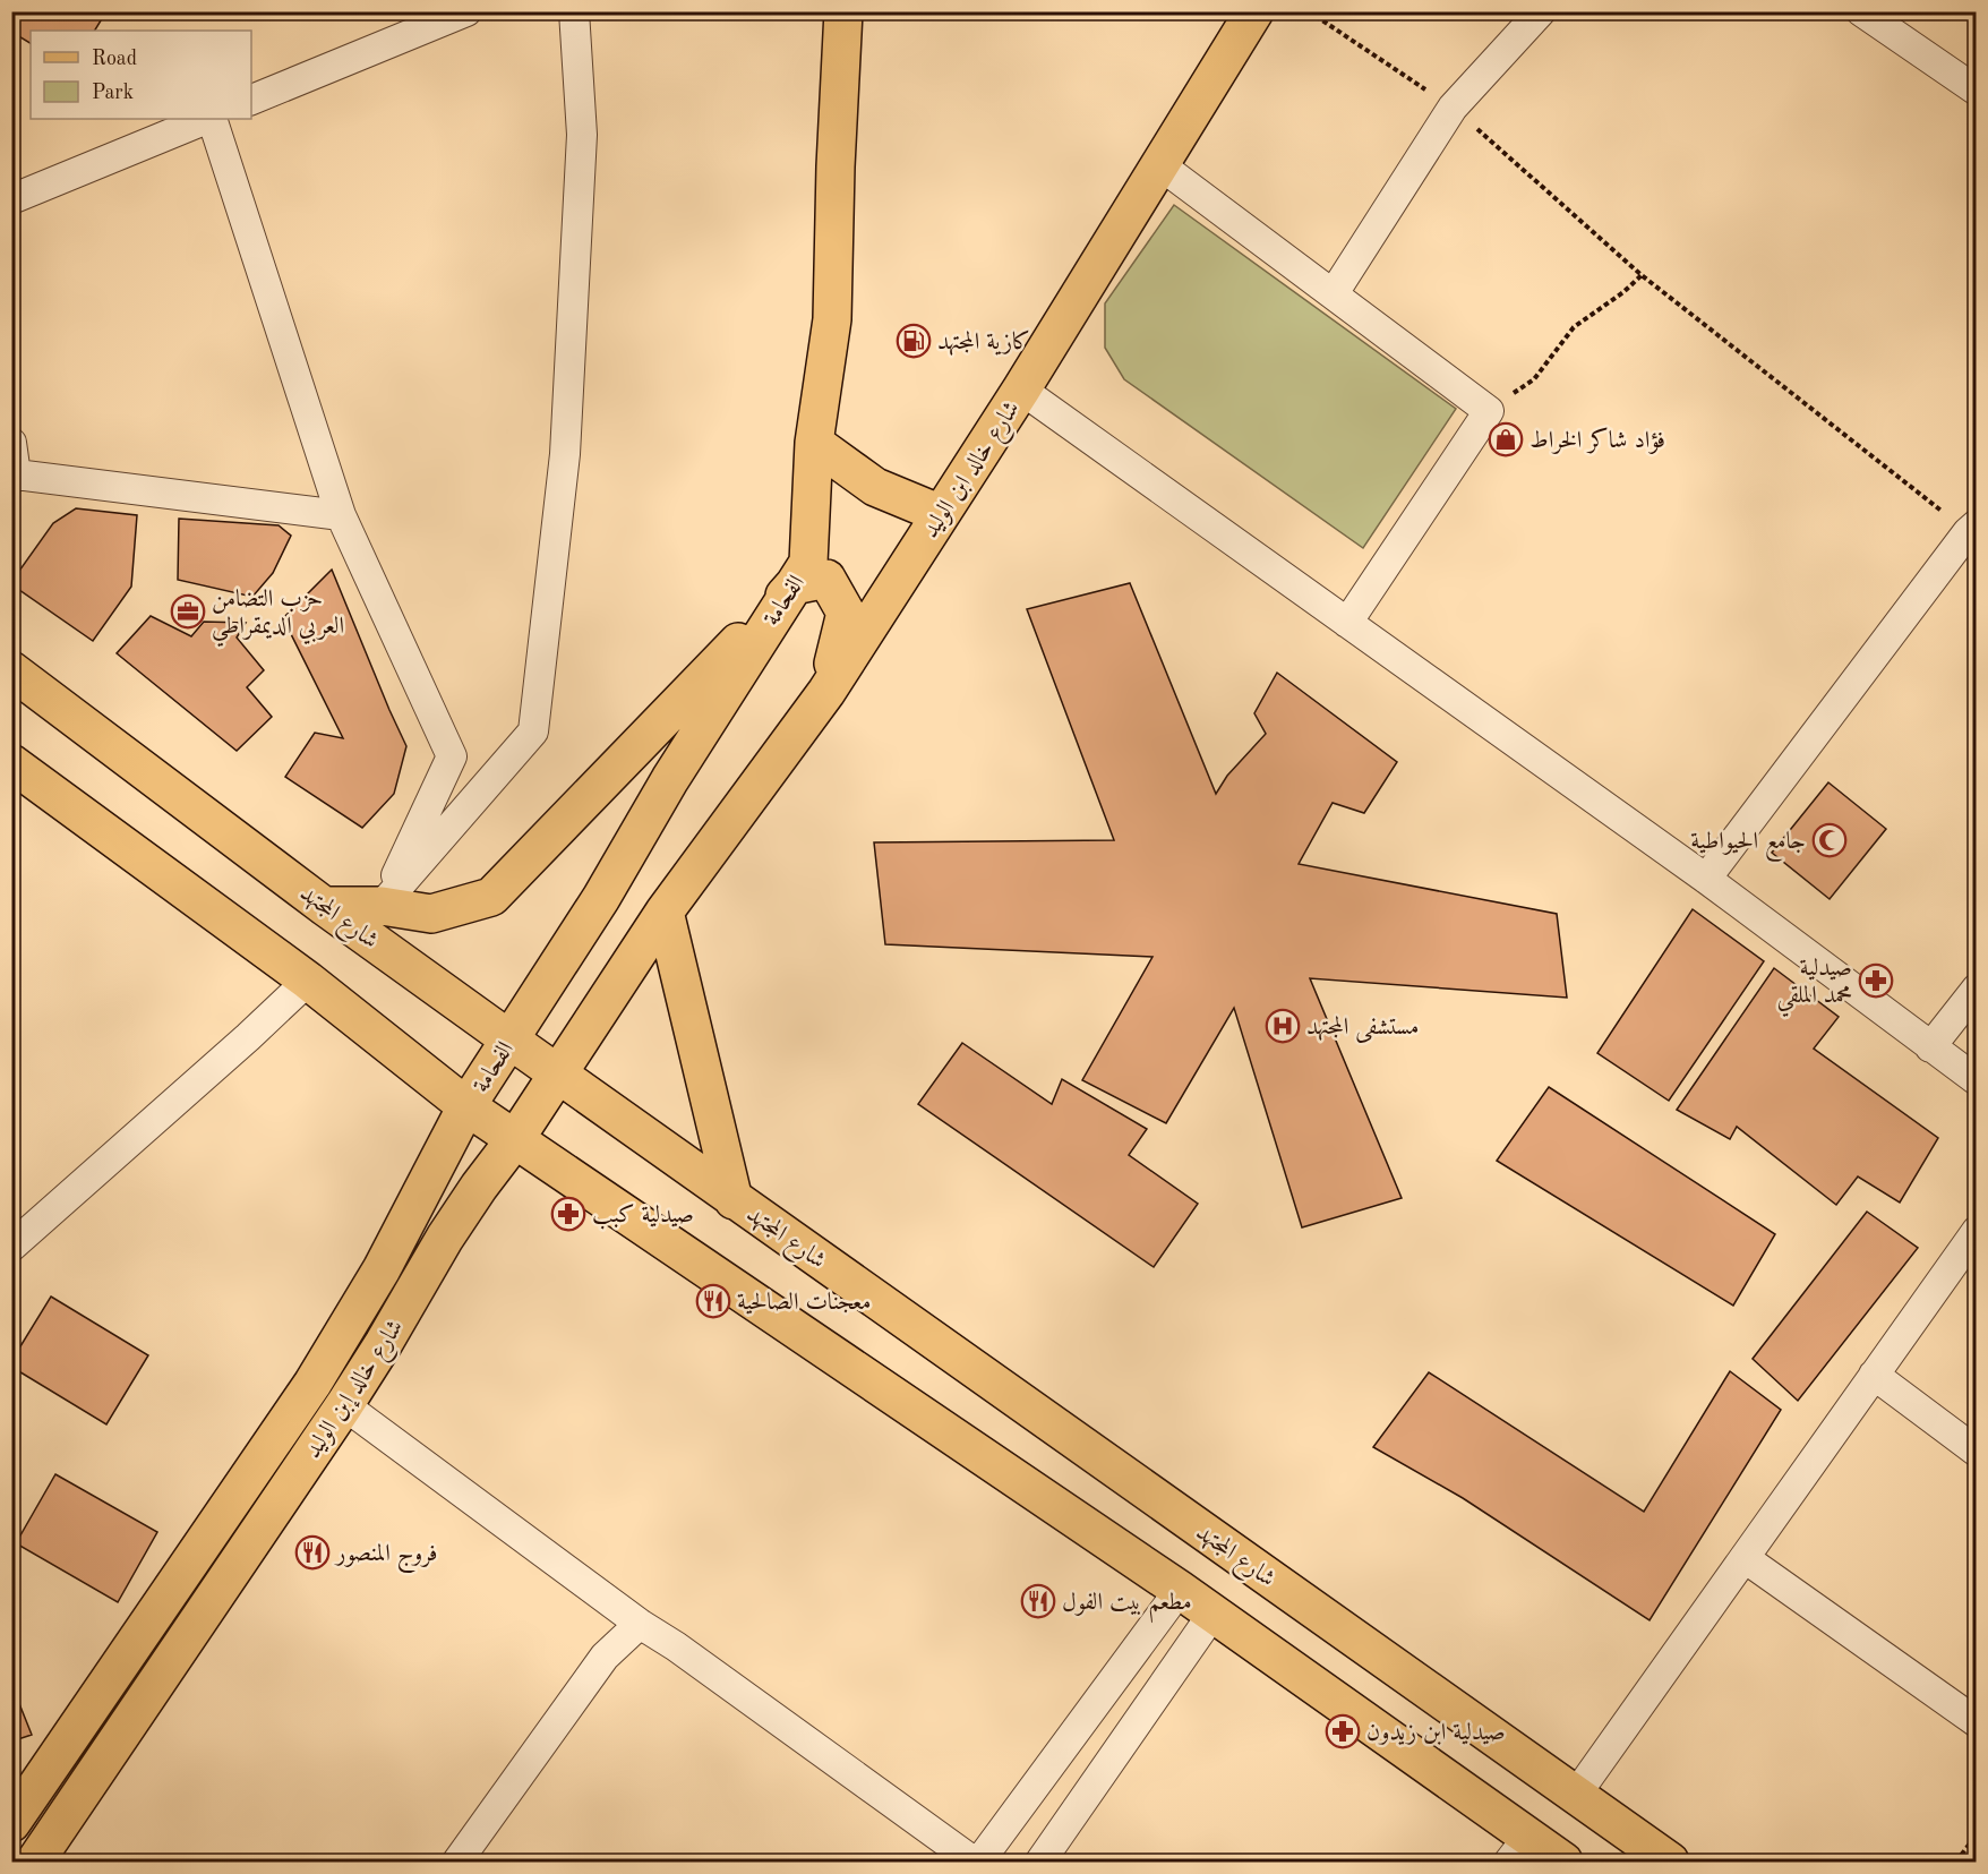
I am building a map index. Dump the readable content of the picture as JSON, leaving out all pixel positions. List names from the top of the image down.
{
  "streets": {
    "main road": [
      "شارع خالد ابن الوليد",
      "الفحامة",
      "شارع المجتهد",
      "شارع خالد إبن الوليد"
    ]
  },
  "crossings": [
    ["شارع خالد ابن الوليد", "شارع خالد إبن الوليد"],
    ["الفحامة", "شارع المجتهد"],
    ["الفحامة", "شارع خالد إبن الوليد"],
    ["شارع المجتهد", "شارع خالد إبن الوليد"]
  ],
  "places": {
    "fuel station": ["كازية المجتهد"],
    "shop": ["فؤاد شاكر الخراط"],
    "office": ["حزب التضامن العربي الديمقراطي"],
    "mosque": ["جامع الحيواطية"],
    "pharmacy": ["صيدلية محمد الملقي", "صيدلية كبب", "صيدلية ابن زيدون"],
    "hospital": ["مستشفى المجتهد"],
    "restaurant": ["معجنات الصالحية", "فروج المنصور", "مطعم بيت الفول"]
  },
  "legend": ["Road", "Park"]
}
